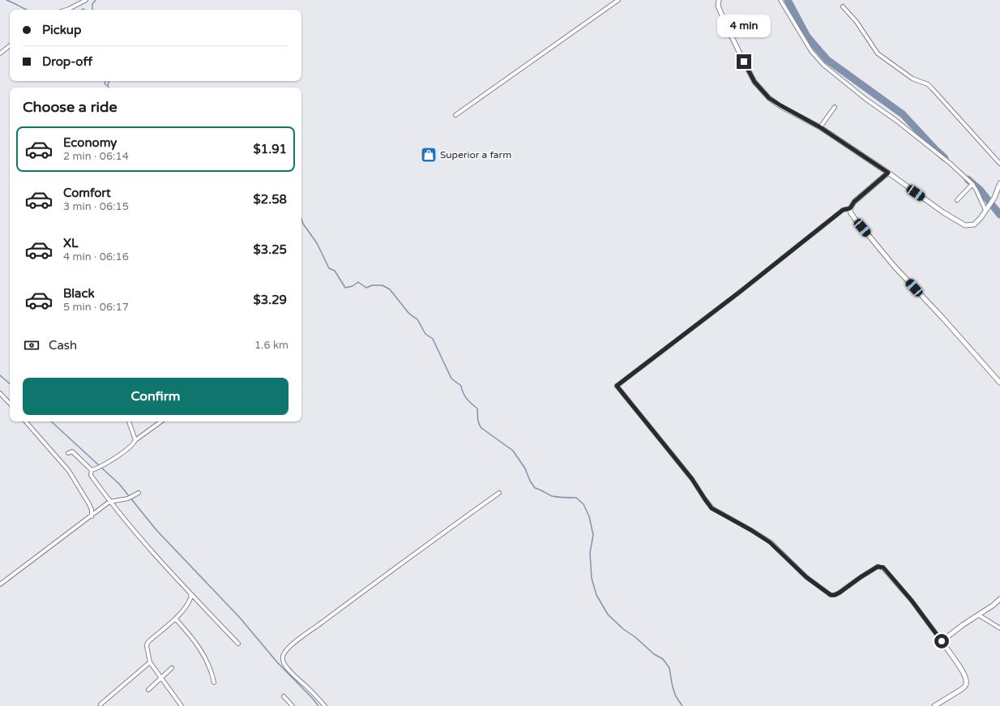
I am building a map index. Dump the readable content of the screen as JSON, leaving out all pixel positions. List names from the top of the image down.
{
  "places": {
    "shop": ["Superior a farm"]
  },
  "page": {
    "banner": ["Pickup", "Drop-off"],
    "bubble": "4 min",
    "heading": "Choose a ride",
    "list": [
      {
        "name": "Economy",
        "note": "2 min · 06:14",
        "value": "$1.91"
      },
      {
        "name": "Comfort",
        "note": "3 min · 06:15",
        "value": "$2.58"
      },
      {
        "name": "XL",
        "note": "4 min · 06:16",
        "value": "$3.25"
      },
      {
        "name": "Black",
        "note": "5 min · 06:17",
        "value": "$3.29"
      }
    ],
    "pay": ["Cash", "1.6 km"],
    "buttons": "Confirm"
  }
}
